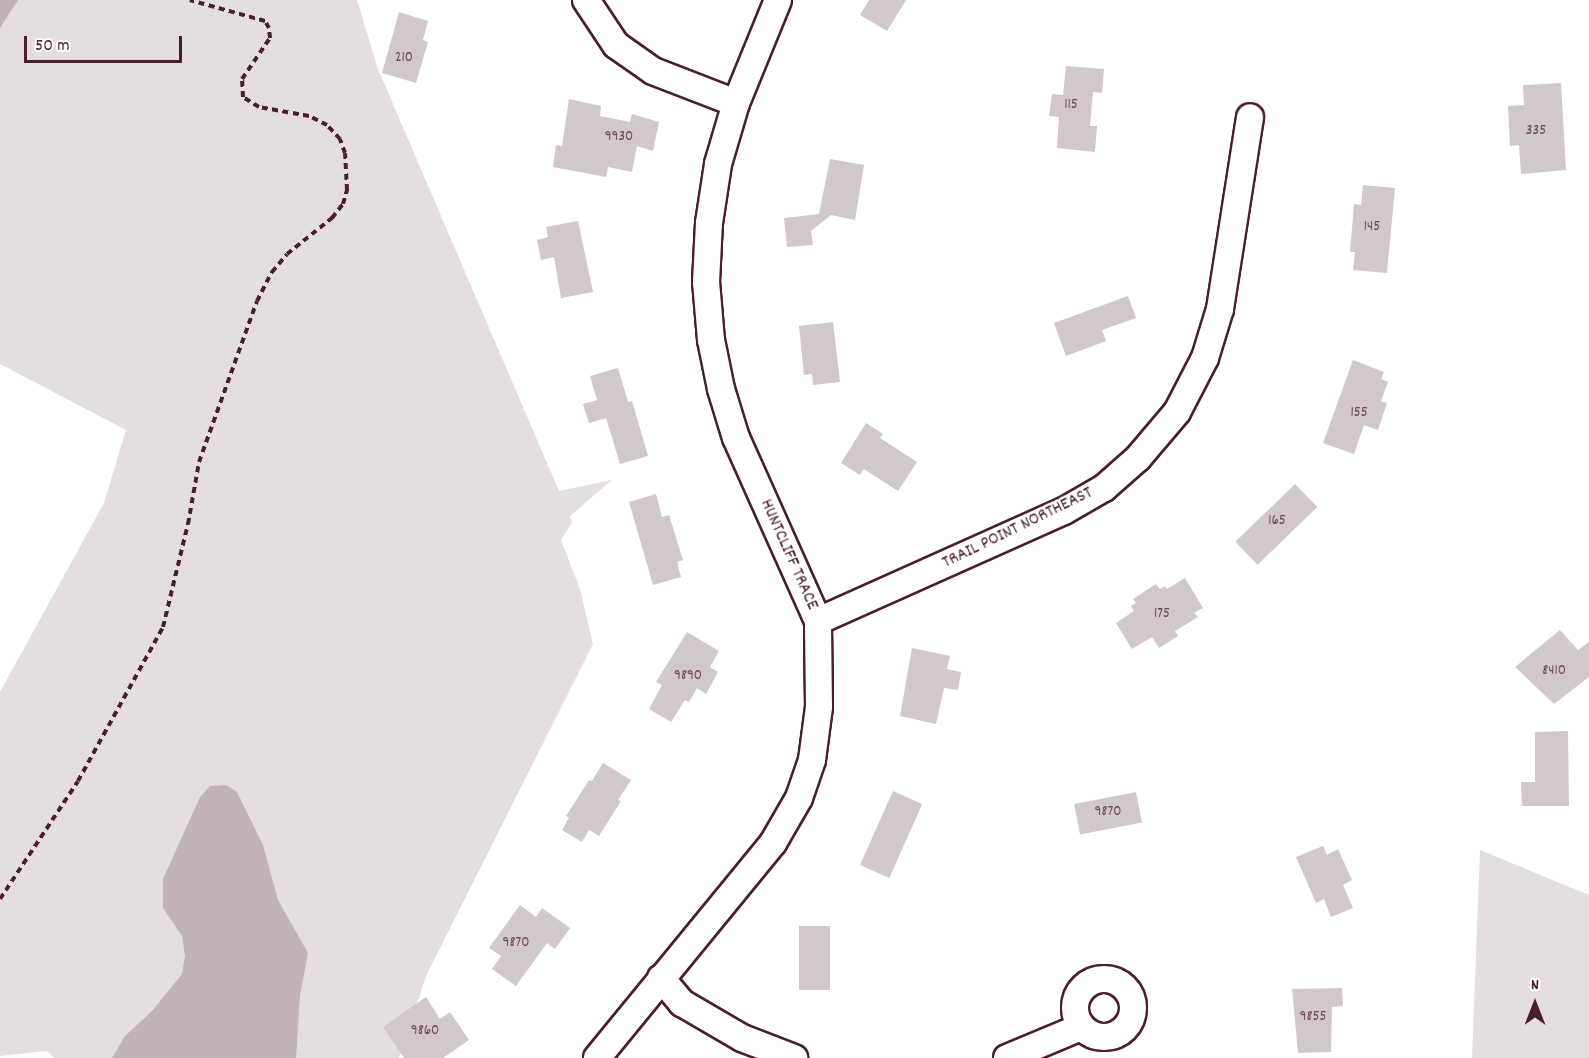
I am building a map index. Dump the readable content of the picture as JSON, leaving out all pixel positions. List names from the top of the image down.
{
  "streets": {
    "street": ["TRAIL POINT NORTHEAST", "HUNTCLIFF TRACE"]
  },
  "crossings": [
    ["TRAIL POINT NORTHEAST", "HUNTCLIFF TRACE"]
  ],
  "house_numbers": [
    "210",
    "115",
    "335",
    "9930",
    "145",
    "155",
    "165",
    "175",
    "8410",
    "9890",
    "9870",
    "9870",
    "9855",
    "9860"
  ],
  "scale_bar": "50 m",
  "north": "top"
}
